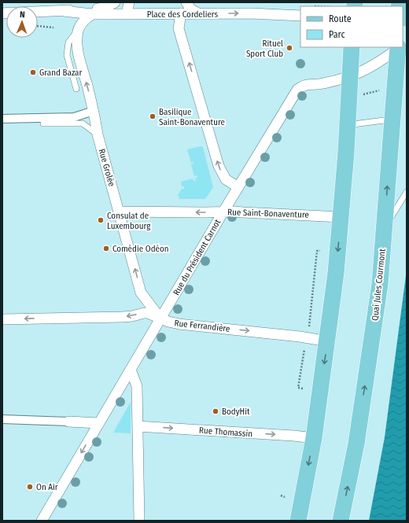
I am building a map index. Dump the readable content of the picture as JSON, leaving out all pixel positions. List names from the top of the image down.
{
  "streets": {
    "main road": ["Quai Jules Courmont"],
    "street": [
      "Place des Cordeliers",
      "Rue Grolée",
      "Rue Saint-Bonaventure",
      "Rue du Président Carnot",
      "Rue Ferrandière",
      "Rue Thomassin"
    ]
  },
  "crossings": [
    ["Place des Cordeliers", "Rue Grolée"],
    ["Rue Grolée", "Rue Saint-Bonaventure"],
    ["Rue Grolée", "Rue du Président Carnot"],
    ["Rue Grolée", "Rue Ferrandière"],
    ["Rue Saint-Bonaventure", "Rue du Président Carnot"],
    ["Rue du Président Carnot", "Quai Jules Courmont"],
    ["Rue du Président Carnot", "Rue Ferrandière"]
  ],
  "one_way": ["Rue Grolée", "Rue Saint-Bonaventure", "Rue Thomassin"],
  "places": [
    "Rituel Sport Club",
    "Grand Bazar",
    "Basilique Saint-Bonaventure",
    "Consulat de Luxembourg",
    "Comédie Odéon",
    "BodyHit",
    "On Air"
  ],
  "legend": ["Route", "Parc"],
  "north": "top"
}
